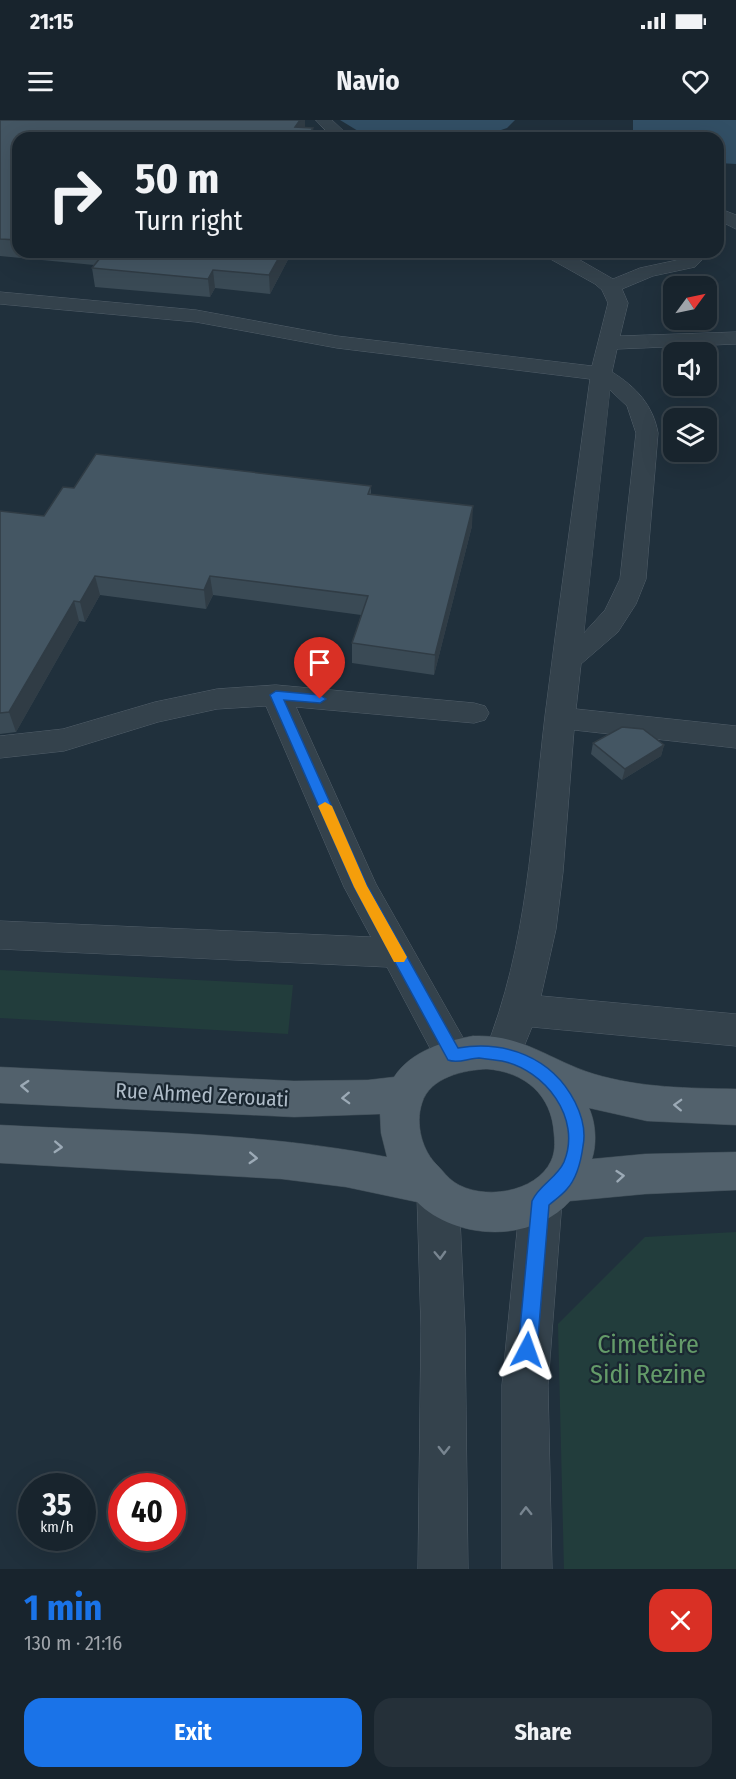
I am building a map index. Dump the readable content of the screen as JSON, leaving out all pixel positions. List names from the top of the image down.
{
  "streets": {
    "main road": ["Rue Ahmed Zerouati"]
  },
  "parks": ["Cimetière Sidi Rezine"],
  "north": "top right",
  "page": {
    "status": "21:15",
    "header": "Navio",
    "turn": ["50 m", "Turn right"],
    "speed": "35 km/h",
    "limit": "40",
    "heading": ["1 min", "130 m · 21:16"],
    "buttons": ["Exit", "Share"]
  }
}
